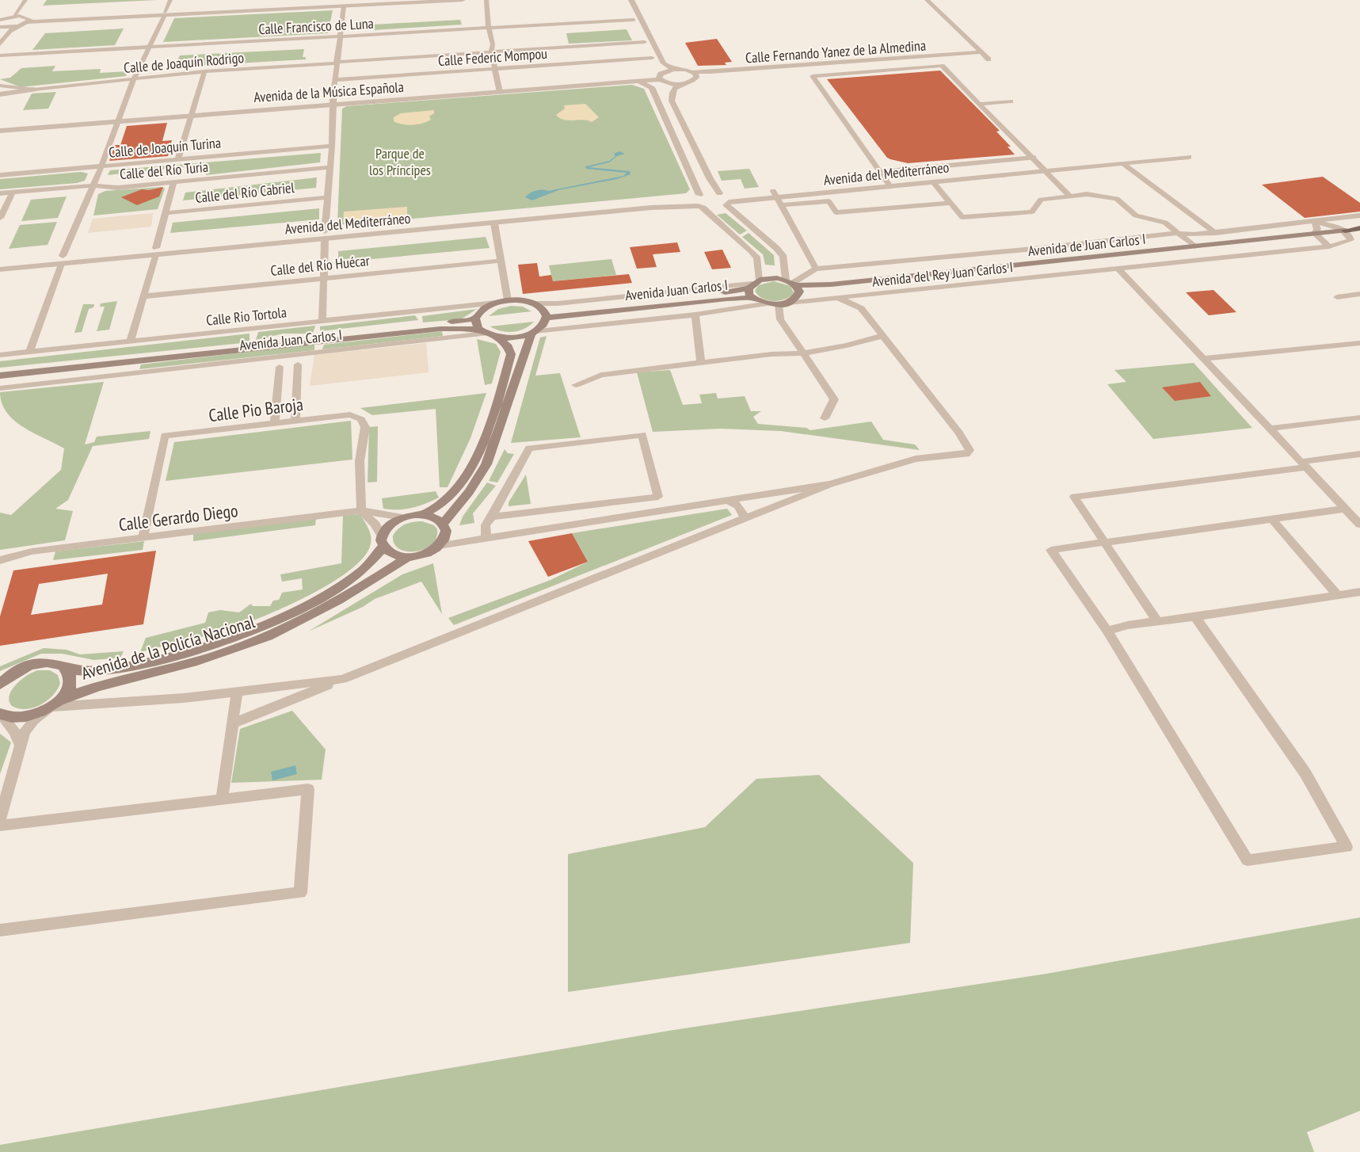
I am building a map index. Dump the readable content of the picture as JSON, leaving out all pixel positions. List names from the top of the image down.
{
  "streets": {
    "main road": ["Avenida de Juan Carlos I", "Avenida Juan Carlos I", "Avenida de la Policía Nacional"],
    "street": [
      "Calle Francisco de Luna",
      "Calle Fernando Yanez de la Almedina",
      "Calle Federic Mompou",
      "Calle de Joaquín Rodrigo",
      "Avenida de la Música Española",
      "Calle de Joaquín Turina",
      "Calle del Río Turia",
      "Avenida del Mediterráneo",
      "Calle del Río Cabriel",
      "Calle del Río Huécar",
      "Avenida del Rey Juan Carlos I",
      "Calle Rio Tortola",
      "Calle Pio Baroja",
      "Calle Gerardo Diego"
    ]
  },
  "crossings": [
    ["Calle Federic Mompou", "Avenida de la Música Española"],
    ["Avenida de Juan Carlos I", "Avenida del Rey Juan Carlos I"],
    ["Avenida de Juan Carlos I", "Avenida Juan Carlos I"],
    ["Avenida del Rey Juan Carlos I", "Avenida Juan Carlos I"],
    ["Calle Pio Baroja", "Calle Gerardo Diego"],
    ["Calle Gerardo Diego", "Avenida de la Policía Nacional"]
  ],
  "parks": ["Parque de los Príncipes"]
}
